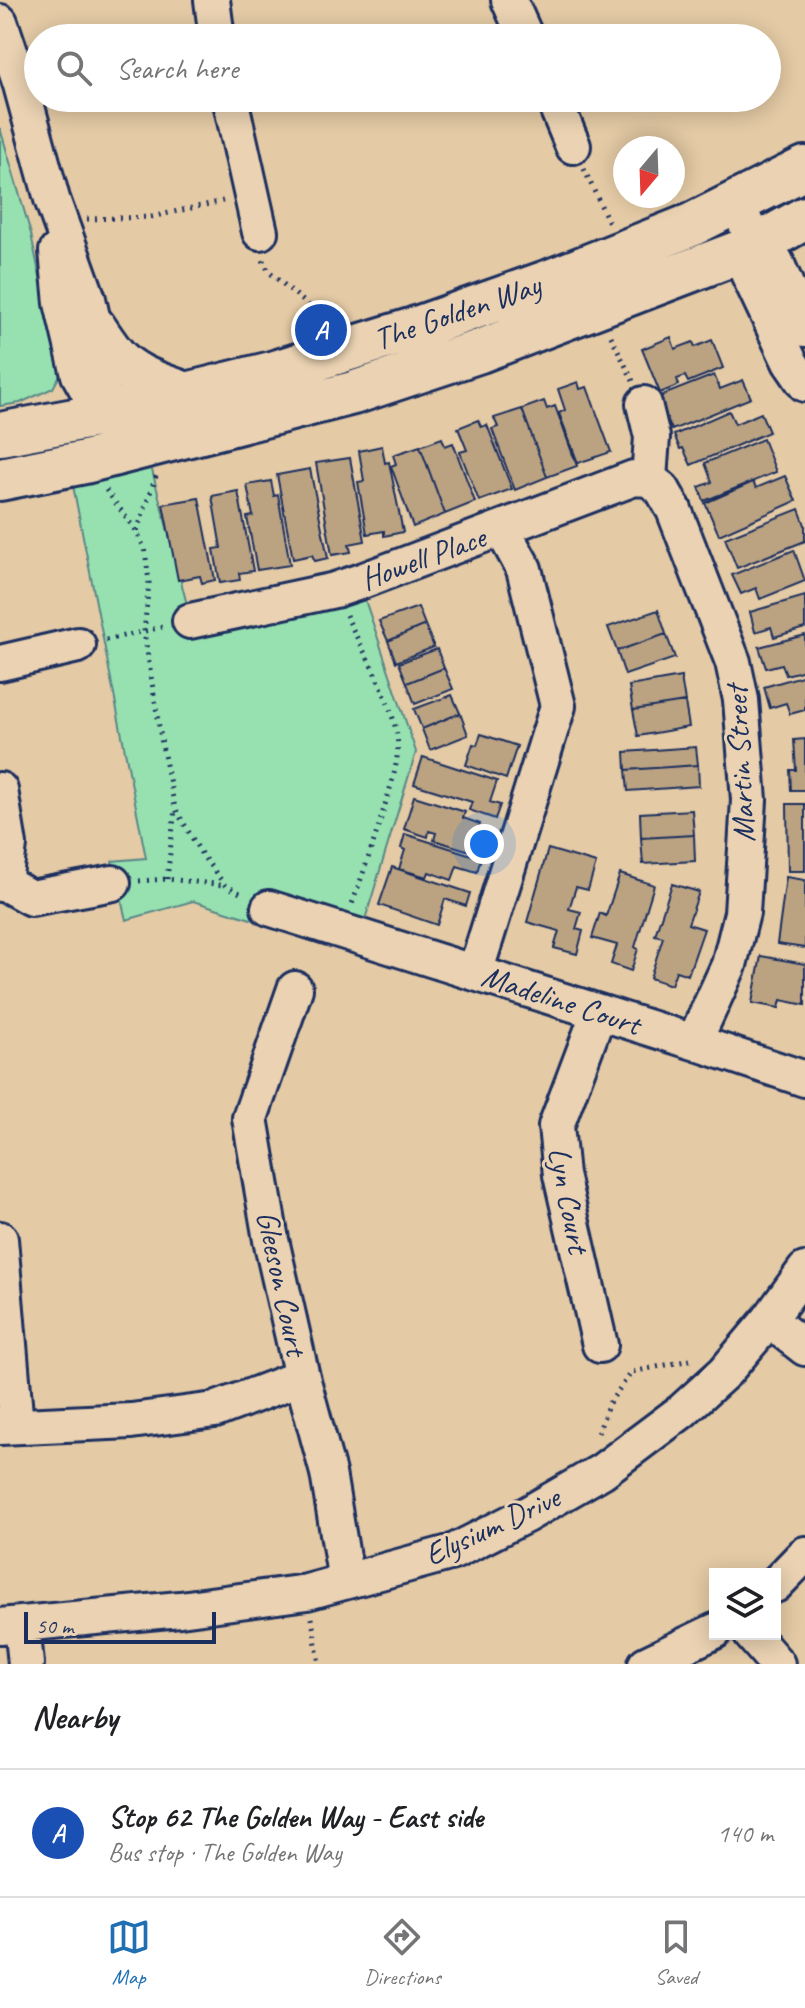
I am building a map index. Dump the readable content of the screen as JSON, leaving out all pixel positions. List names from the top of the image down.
{
  "streets": {
    "main road": ["The Golden Way"],
    "street": [
      "Howell Place",
      "Martin Street",
      "Madeline Court",
      "Lyn Court",
      "Gleeson Court",
      "Elysium Drive"
    ]
  },
  "crossings": [
    ["Howell Place", "Martin Street"],
    ["Martin Street", "Madeline Court"],
    ["Madeline Court", "Lyn Court"],
    ["Gleeson Court", "Elysium Drive"]
  ],
  "scale_bar": "50 m",
  "north": "bottom",
  "page": {
    "search": "Search here",
    "pins": "A",
    "scale": "50 m",
    "heading": "Nearby",
    "list": [
      {
        "mark": "A",
        "name": "Stop 62 The Golden Way - East side",
        "note": "Bus stop · The Golden Way",
        "value": "140 m"
      }
    ],
    "nav": ["Map", "Directions", "Saved"]
  }
}
